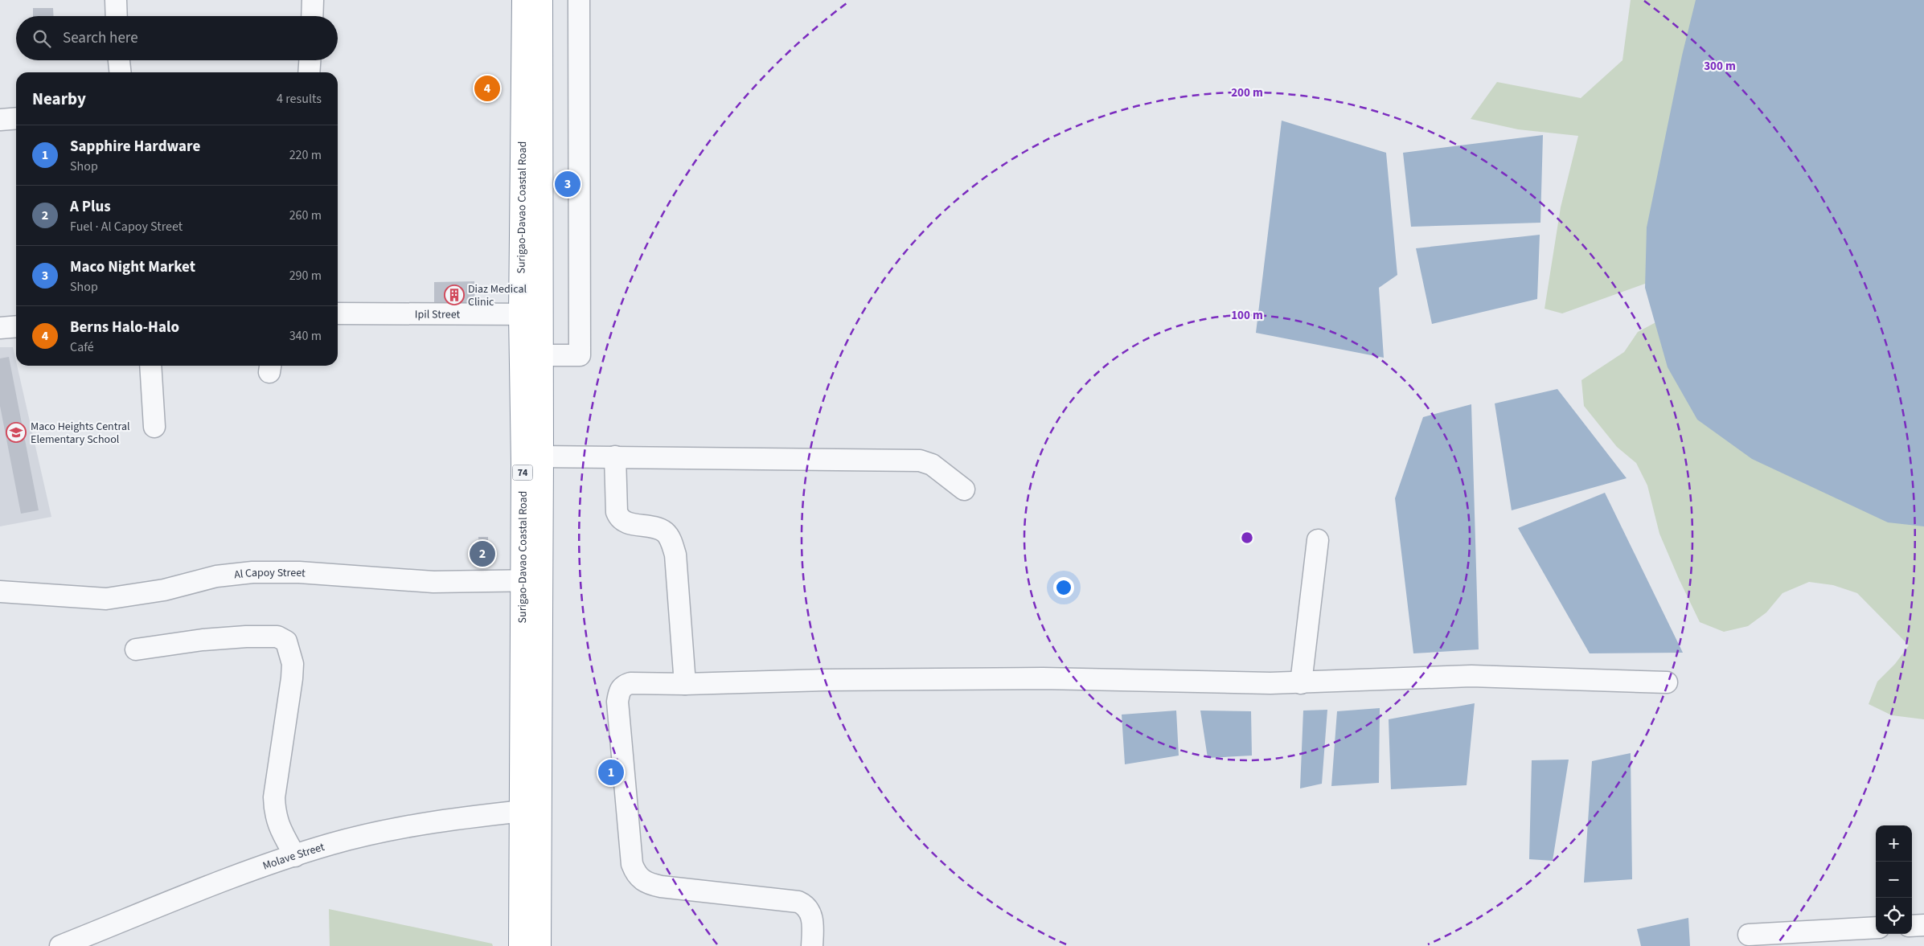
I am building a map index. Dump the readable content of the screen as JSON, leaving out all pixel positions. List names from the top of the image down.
{
  "streets": {
    "highway": ["Surigao-Davao Coastal Road", "74"],
    "street": ["Ipil Street", "Al Capoy Street", "Molave Street"]
  },
  "crossings": [
    ["Surigao-Davao Coastal Road", "Ipil Street"],
    ["Surigao-Davao Coastal Road", "Al Capoy Street"],
    ["Surigao-Davao Coastal Road", "Molave Street"]
  ],
  "places": {
    "building": ["Diaz Medical Clinic"],
    "school or university": ["Maco Heights Central Elementary School"]
  },
  "page": {
    "search": "Search here",
    "heading": ["Nearby", "4 results"],
    "pins": [
      "4",
      "3",
      "2",
      "1"
    ],
    "list": [
      {
        "mark": "1",
        "name": "Sapphire Hardware",
        "note": "Shop",
        "value": "220 m"
      },
      {
        "mark": "2",
        "name": "A Plus",
        "note": "Fuel · Al Capoy Street",
        "value": "260 m"
      },
      {
        "mark": "3",
        "name": "Maco Night Market",
        "note": "Shop",
        "value": "290 m"
      },
      {
        "mark": "4",
        "name": "Berns Halo-Halo",
        "note": "Café",
        "value": "340 m"
      }
    ],
    "map_buttons": ["+", "−"]
  },
  "rings": ["300 m", "200 m", "100 m"]
}
